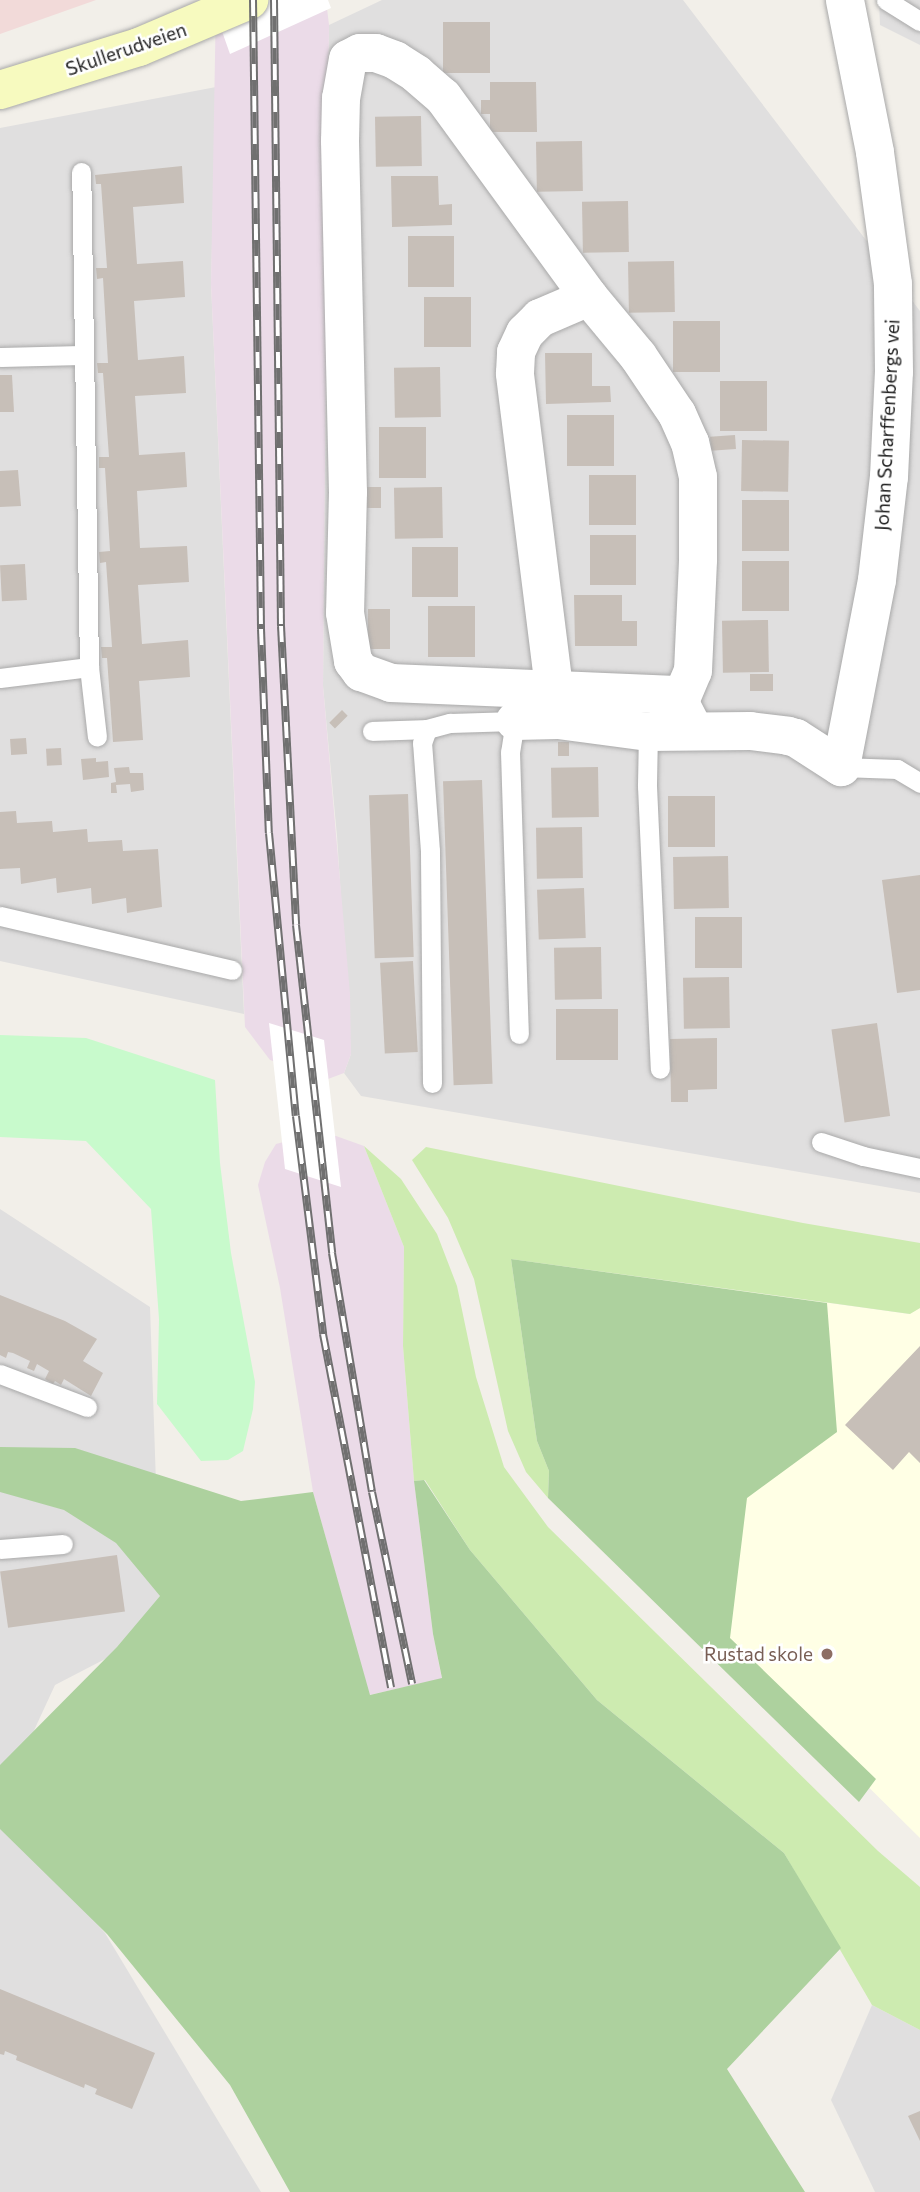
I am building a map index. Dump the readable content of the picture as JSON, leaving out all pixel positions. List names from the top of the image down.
{
  "streets": {
    "main road": ["Skullerudveien"],
    "street": ["Johan Scharffenbergs vei"]
  },
  "places": ["Rustad skole"]
}
